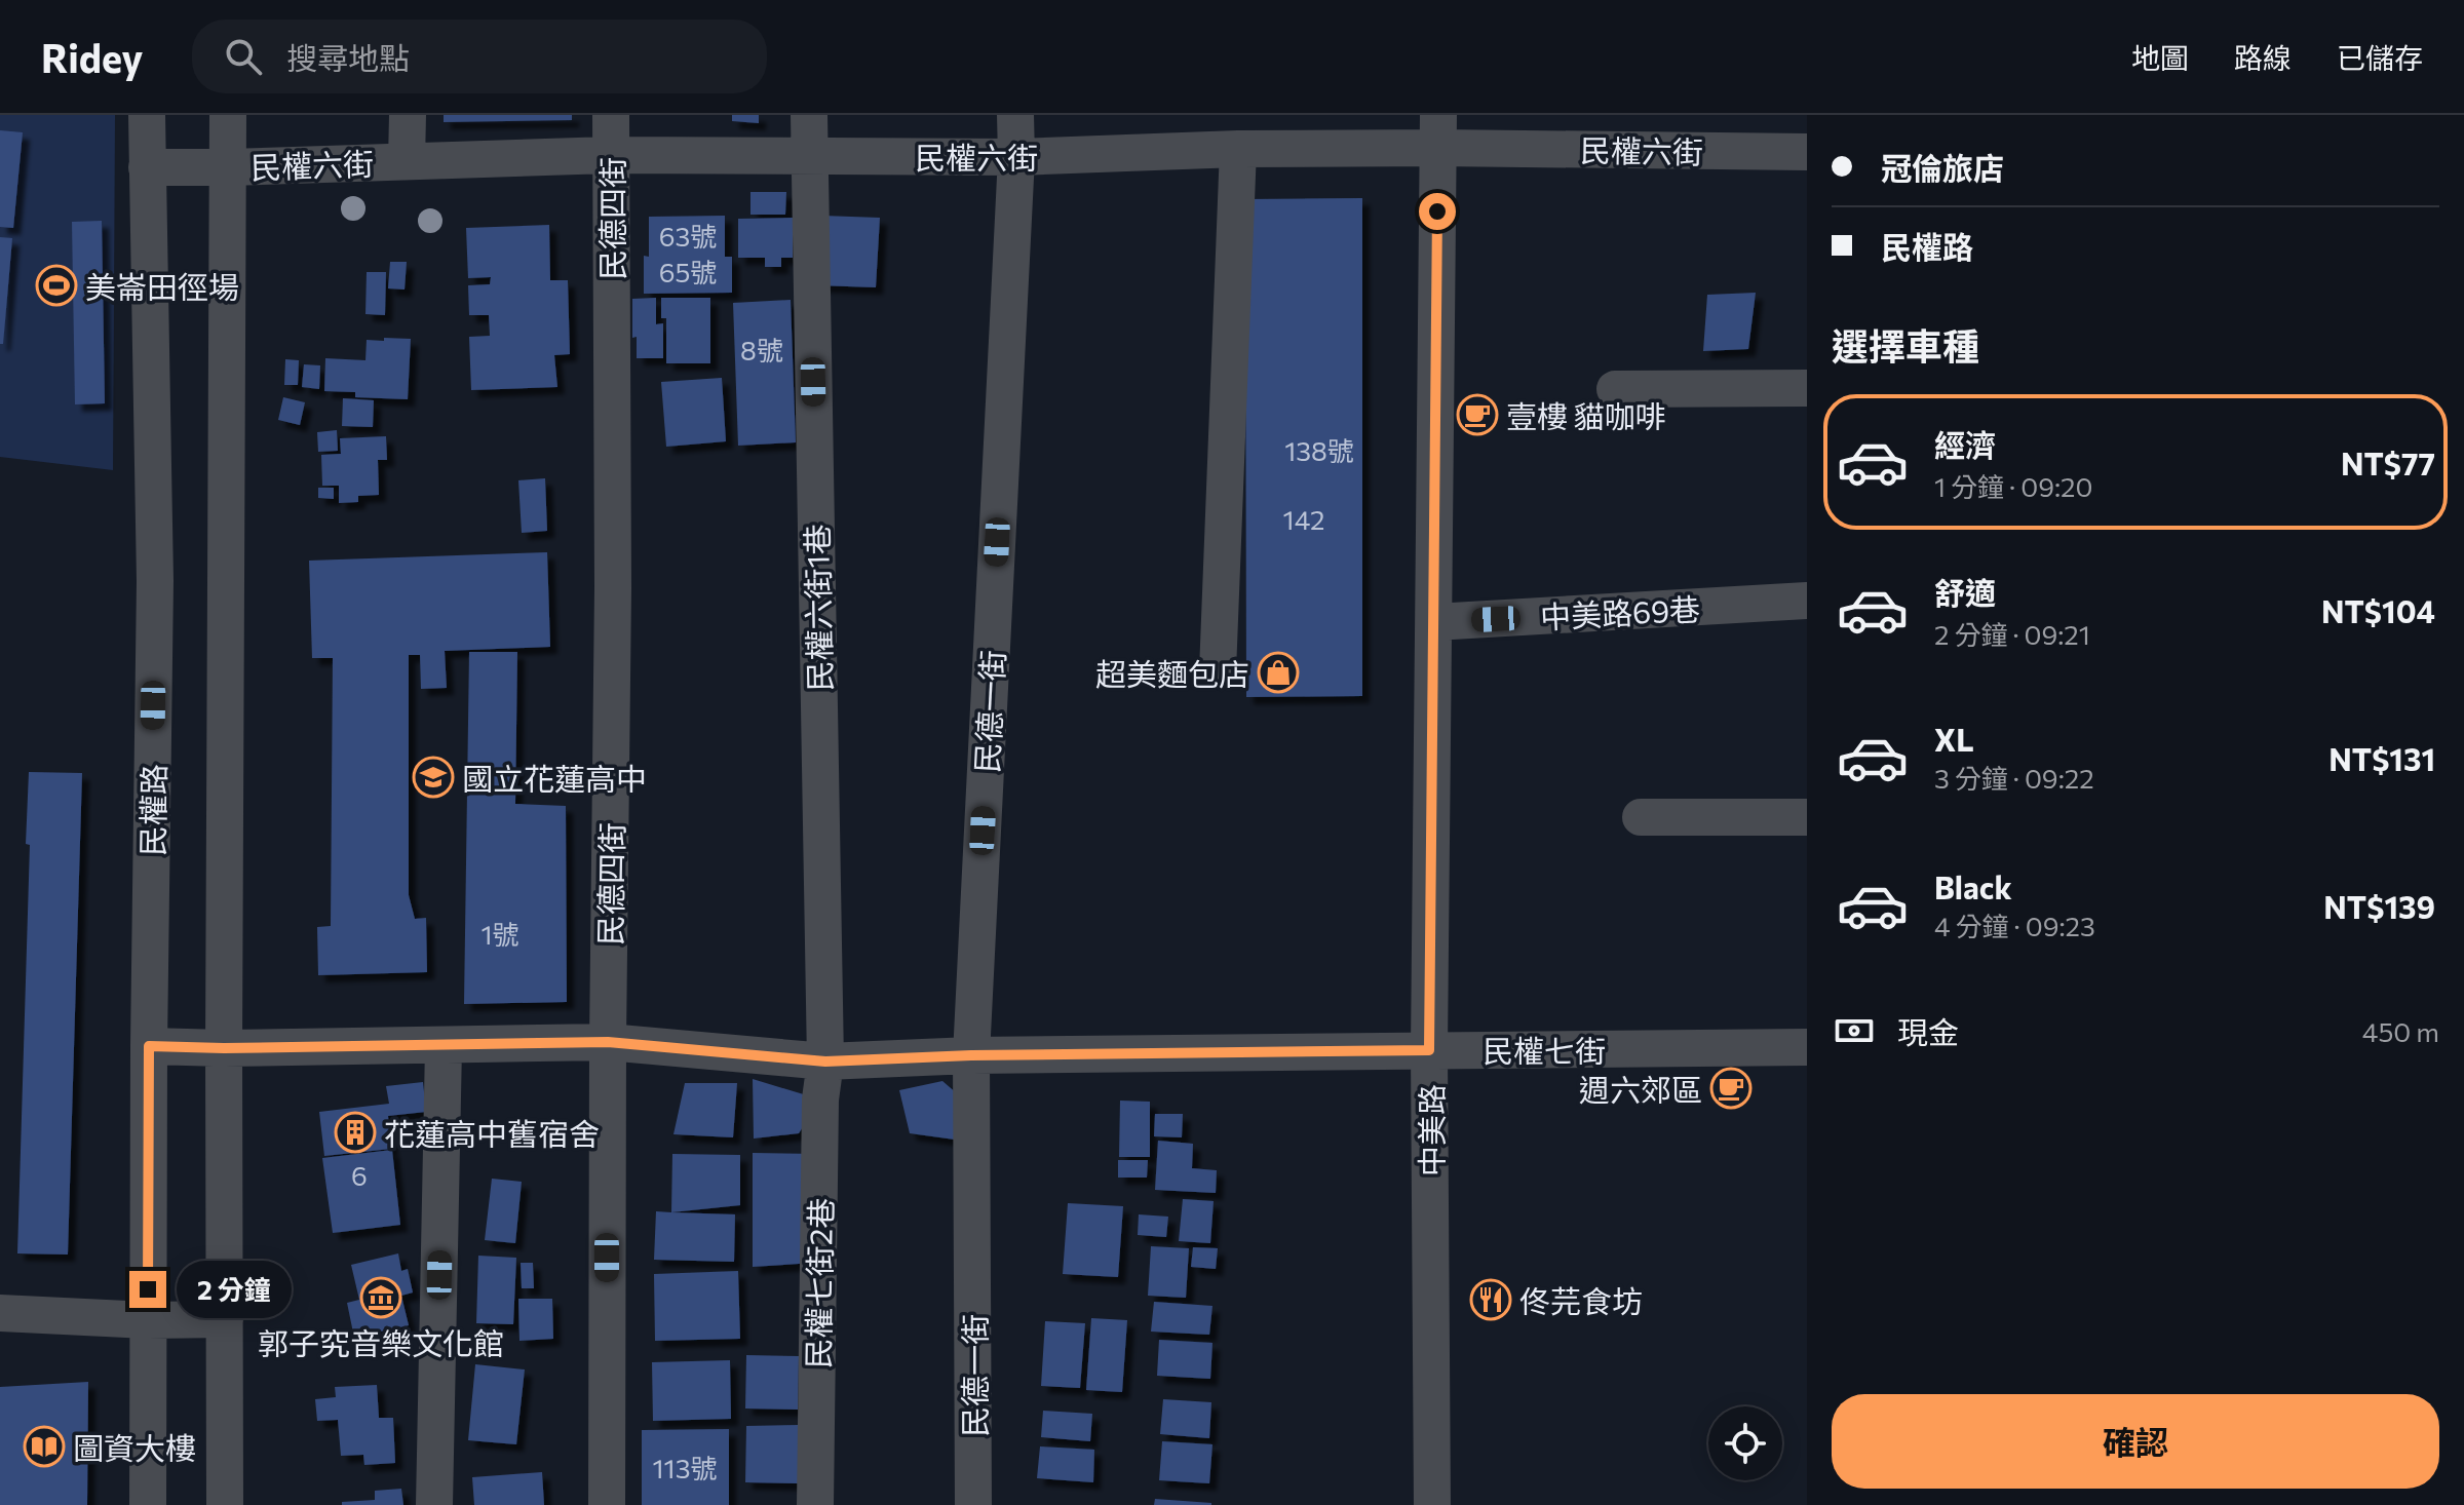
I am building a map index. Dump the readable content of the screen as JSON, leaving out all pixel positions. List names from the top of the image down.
{
  "streets": {
    "street": [
      "民權六街",
      "民德四街",
      "民權六街1巷",
      "中美路69巷",
      "民德一街",
      "民權路",
      "民權七街",
      "中美路",
      "民權七街2巷"
    ]
  },
  "crossings": [
    ["民權六街", "民德四街"],
    ["民權六街", "民權六街1巷"],
    ["民權六街", "民德一街"],
    ["民權六街", "民權路"],
    ["民權六街", "中美路"],
    ["民德四街", "民權七街"],
    ["民權六街1巷", "民權七街"],
    ["民權六街1巷", "民權七街2巷"],
    ["中美路69巷", "中美路"],
    ["民德一街", "民權七街"],
    ["民權路", "民權七街"],
    ["民權七街", "中美路"],
    ["民權七街", "民權七街2巷"]
  ],
  "places": {
    "sports": ["美崙田徑場"],
    "cafe": ["壹樓 貓咖啡", "週六郊區"],
    "shop": ["超美麵包店"],
    "school or university": ["國立花蓮高中"],
    "building": ["花蓮高中舊宿舍"],
    "museum": ["郭子究音樂文化館"],
    "restaurant": ["佟芫食坊"],
    "library": ["圖資大樓"]
  },
  "house_numbers": [
    "63號",
    "65號",
    "8號",
    "138號",
    "142",
    "1號",
    "6",
    "113號"
  ],
  "page": {
    "header": "Ridey",
    "search": "搜尋地點",
    "nav": ["地圖", "路線", "已儲存"],
    "banner": ["冠倫旅店", "民權路"],
    "heading": "選擇車種",
    "list": [
      {
        "name": "經濟",
        "note": "1 分鐘 · 09:20",
        "value": "NT$77"
      },
      {
        "name": "舒適",
        "note": "2 分鐘 · 09:21",
        "value": "NT$104"
      },
      {
        "name": "XL",
        "note": "3 分鐘 · 09:22",
        "value": "NT$131"
      },
      {
        "name": "Black",
        "note": "4 分鐘 · 09:23",
        "value": "NT$139"
      }
    ],
    "pay": ["現金", "450 m"],
    "bubble": "2 分鐘",
    "buttons": "確認"
  }
}
